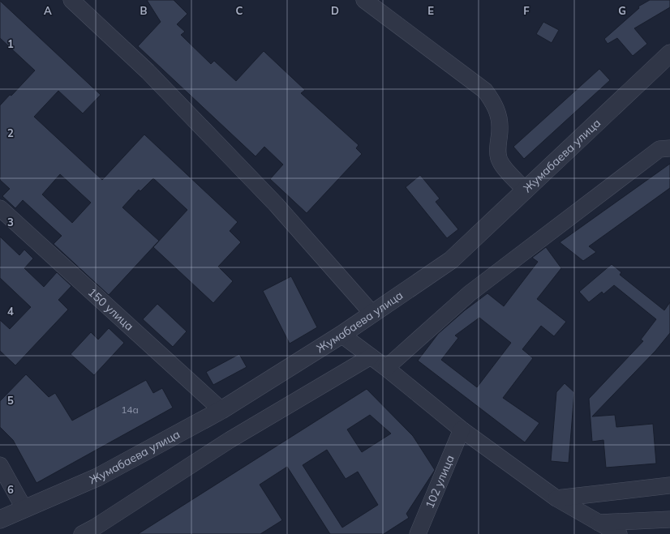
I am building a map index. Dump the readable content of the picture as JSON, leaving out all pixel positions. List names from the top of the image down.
{
  "streets": {
    "street": ["Жумабаева улица", "150 улица", "102 улица"]
  },
  "crossings": [
    ["Жумабаева улица", "150 улица"]
  ],
  "house_numbers": ["14а"],
  "grid": {
    "columns": [
      "A",
      "B",
      "C",
      "D",
      "E",
      "F",
      "G"
    ],
    "rows": [
      "1",
      "2",
      "3",
      "4",
      "5",
      "6"
    ]
  }
}
